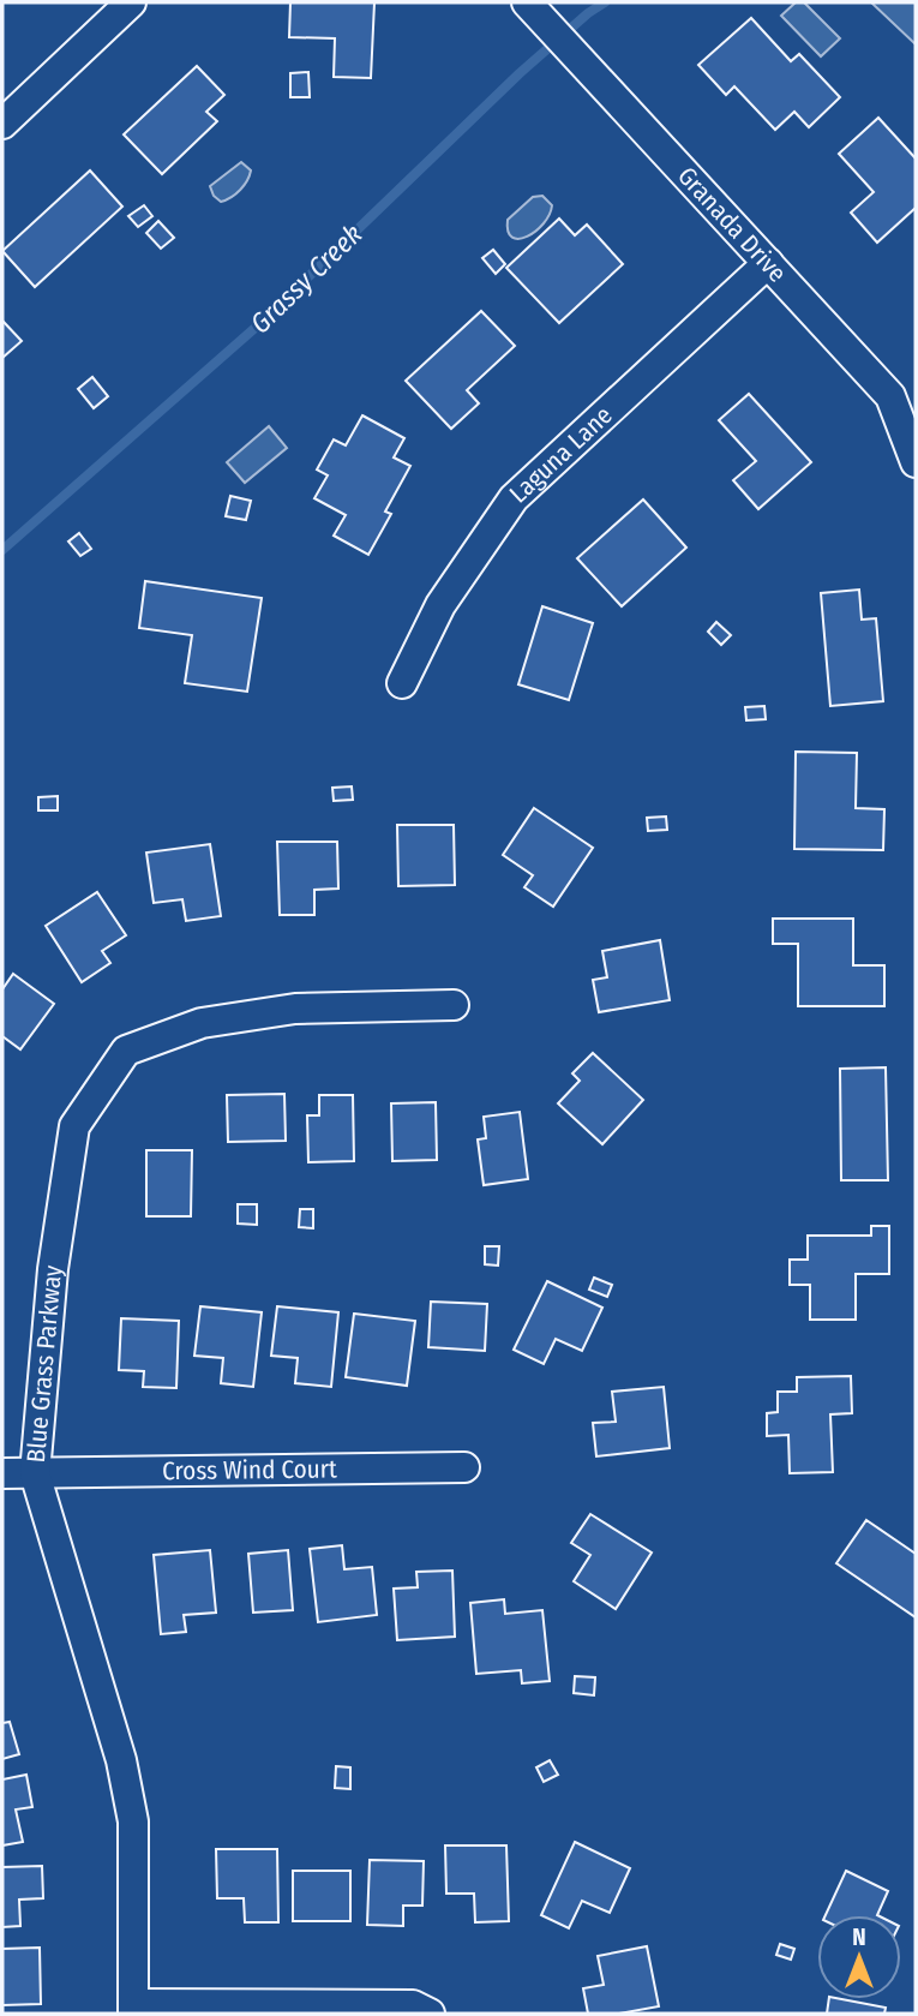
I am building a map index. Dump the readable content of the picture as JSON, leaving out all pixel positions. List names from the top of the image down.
{
  "streets": {
    "street": [
      "Granada Drive",
      "Laguna Lane",
      "Blue Grass Parkway",
      "Cross Wind Court"
    ]
  },
  "crossings": [
    ["Granada Drive", "Laguna Lane"],
    ["Blue Grass Parkway", "Cross Wind Court"]
  ],
  "water": ["Grassy Creek"],
  "north": "top"
}
